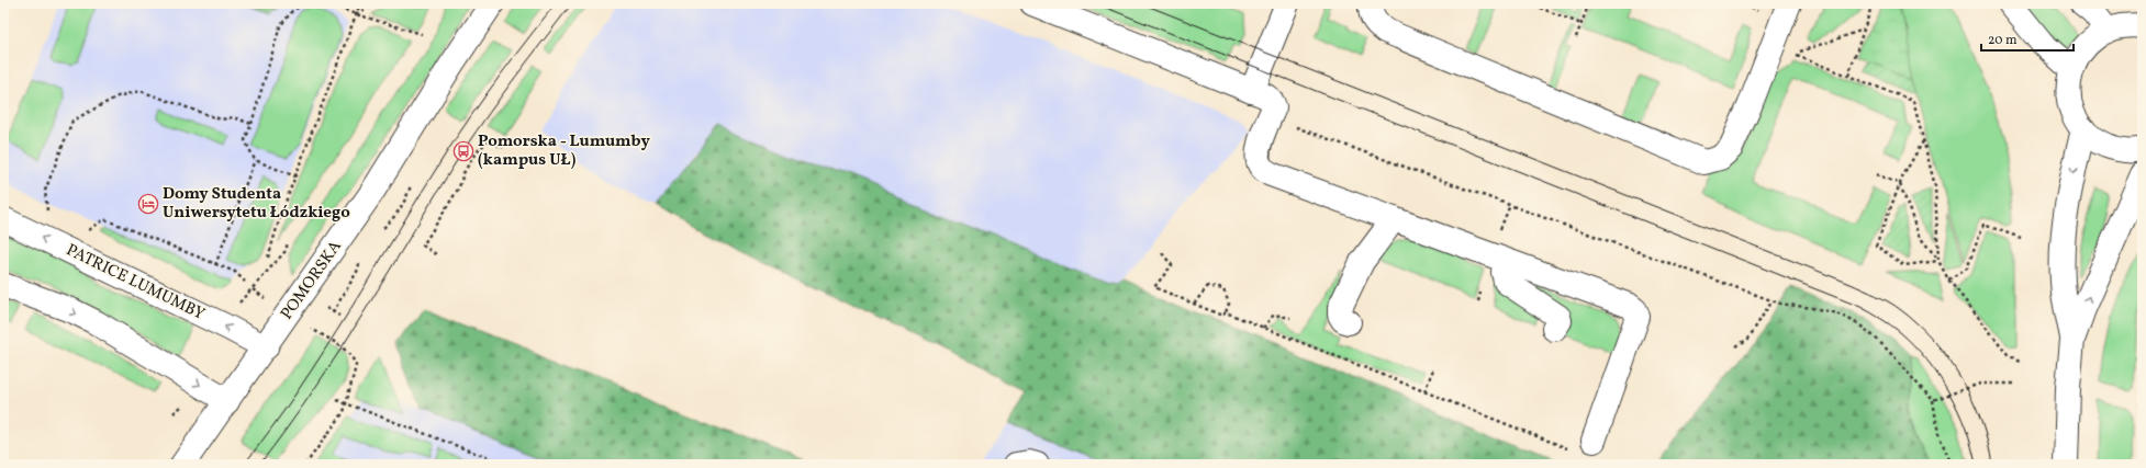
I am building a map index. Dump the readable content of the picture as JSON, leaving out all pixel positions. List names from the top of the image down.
{
  "streets": {
    "street": ["POMORSKA", "PATRICE LUMUMBY"]
  },
  "crossings": [
    ["POMORSKA", "PATRICE LUMUMBY"]
  ],
  "places": {
    "bus stop": ["Pomorska - Lumumby (kampus UŁ)"],
    "hotel": ["Domy Studenta Uniwersytetu Łódzkiego"]
  },
  "scale_bar": "20 m"
}
